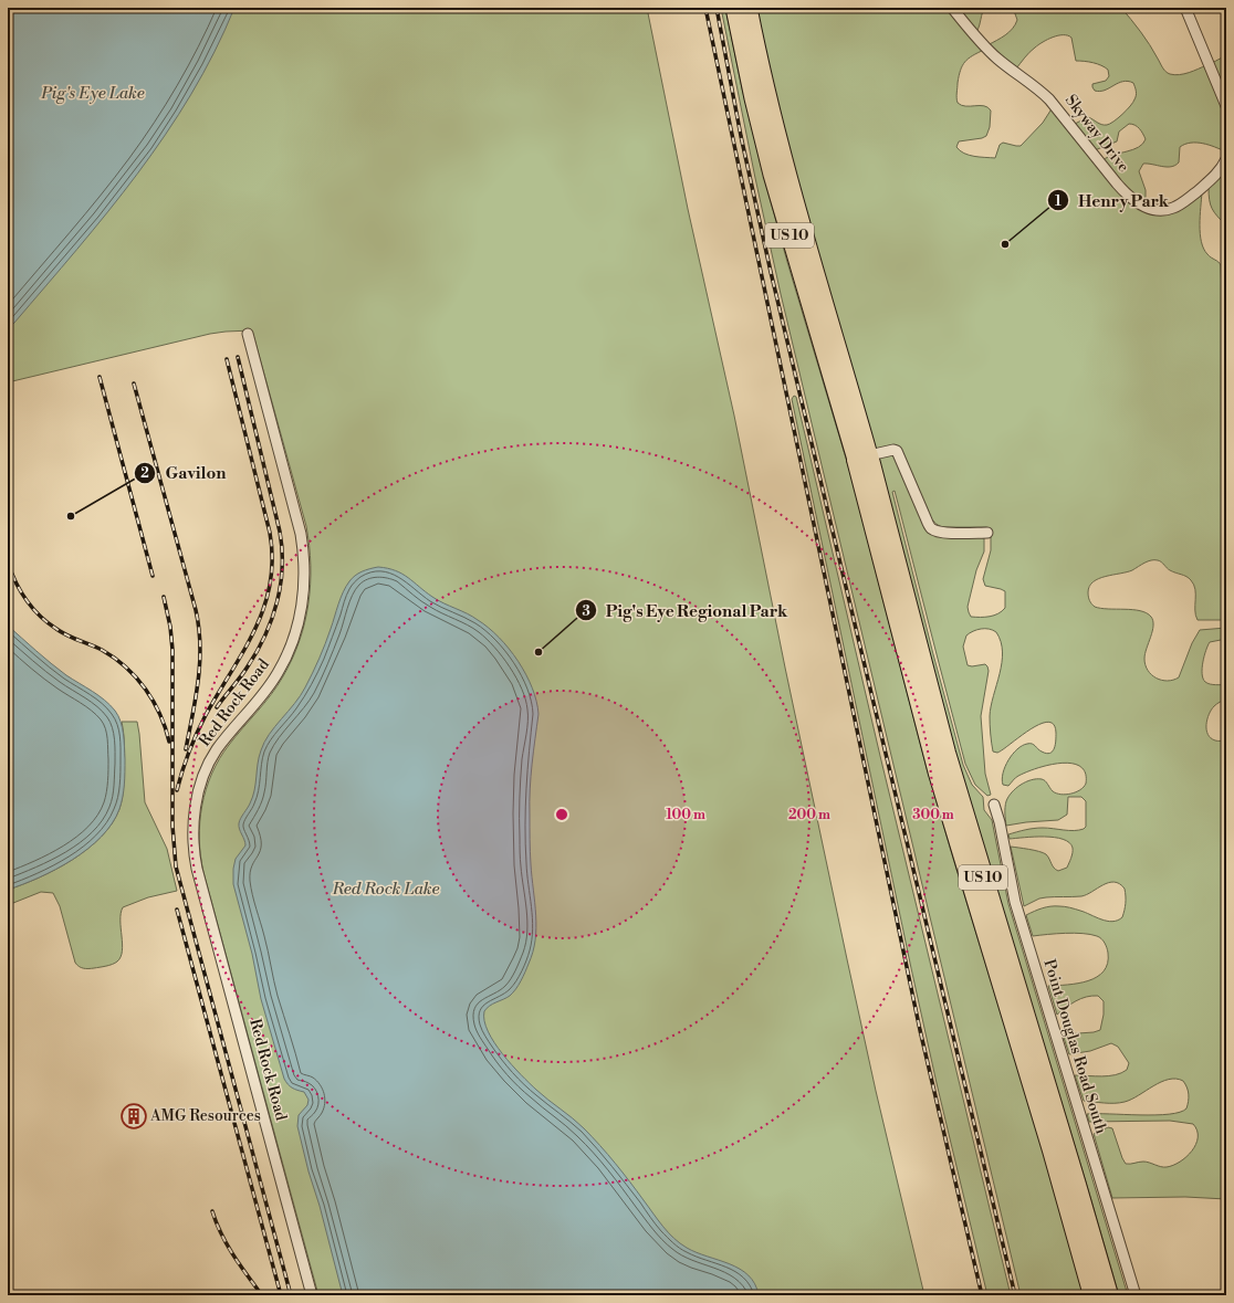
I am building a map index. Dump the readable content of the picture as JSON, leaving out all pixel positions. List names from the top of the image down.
{
  "streets": {
    "highway": ["US 10"],
    "street": ["Skyway Drive", "Red Rock Road", "Point Douglas Road South"]
  },
  "water": ["Pig's Eye Lake", "Red Rock Lake"],
  "places": {
    "other": ["Henry Park", "Gavilon", "Pig's Eye Regional Park"],
    "building": ["AMG Resources"]
  },
  "rings": ["100 m", "200 m", "300 m"]
}
